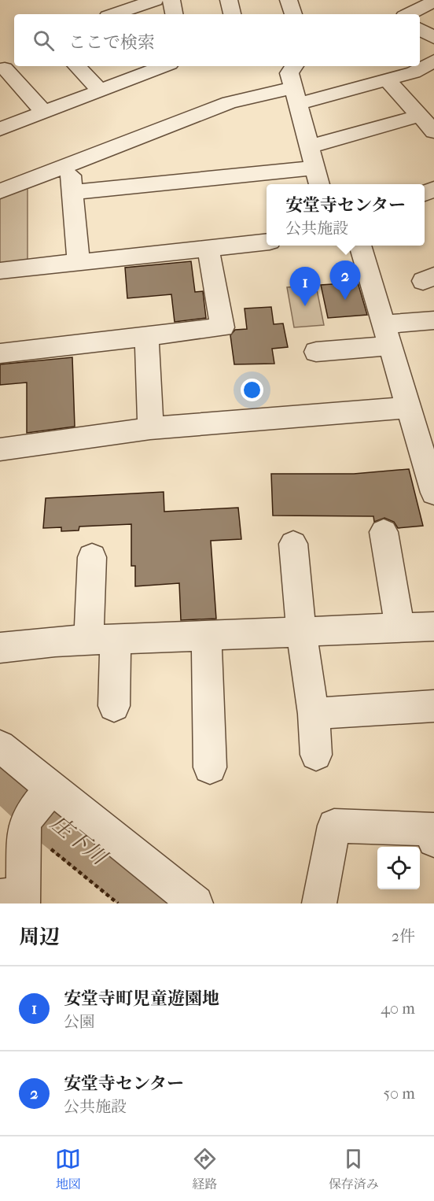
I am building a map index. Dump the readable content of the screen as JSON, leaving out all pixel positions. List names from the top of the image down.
{
  "water": ["庄下川"],
  "page": {
    "search": "ここで検索",
    "popup": ["安堂寺センター", "公共施設"],
    "pins": ["2", "1"],
    "heading": ["周辺", "2件"],
    "list": [
      {
        "mark": "1",
        "name": "安堂寺町児童遊園地",
        "note": "公園",
        "value": "40 m"
      },
      {
        "mark": "2",
        "name": "安堂寺センター",
        "note": "公共施設",
        "value": "50 m"
      }
    ],
    "nav": ["地図", "経路", "保存済み"]
  }
}
